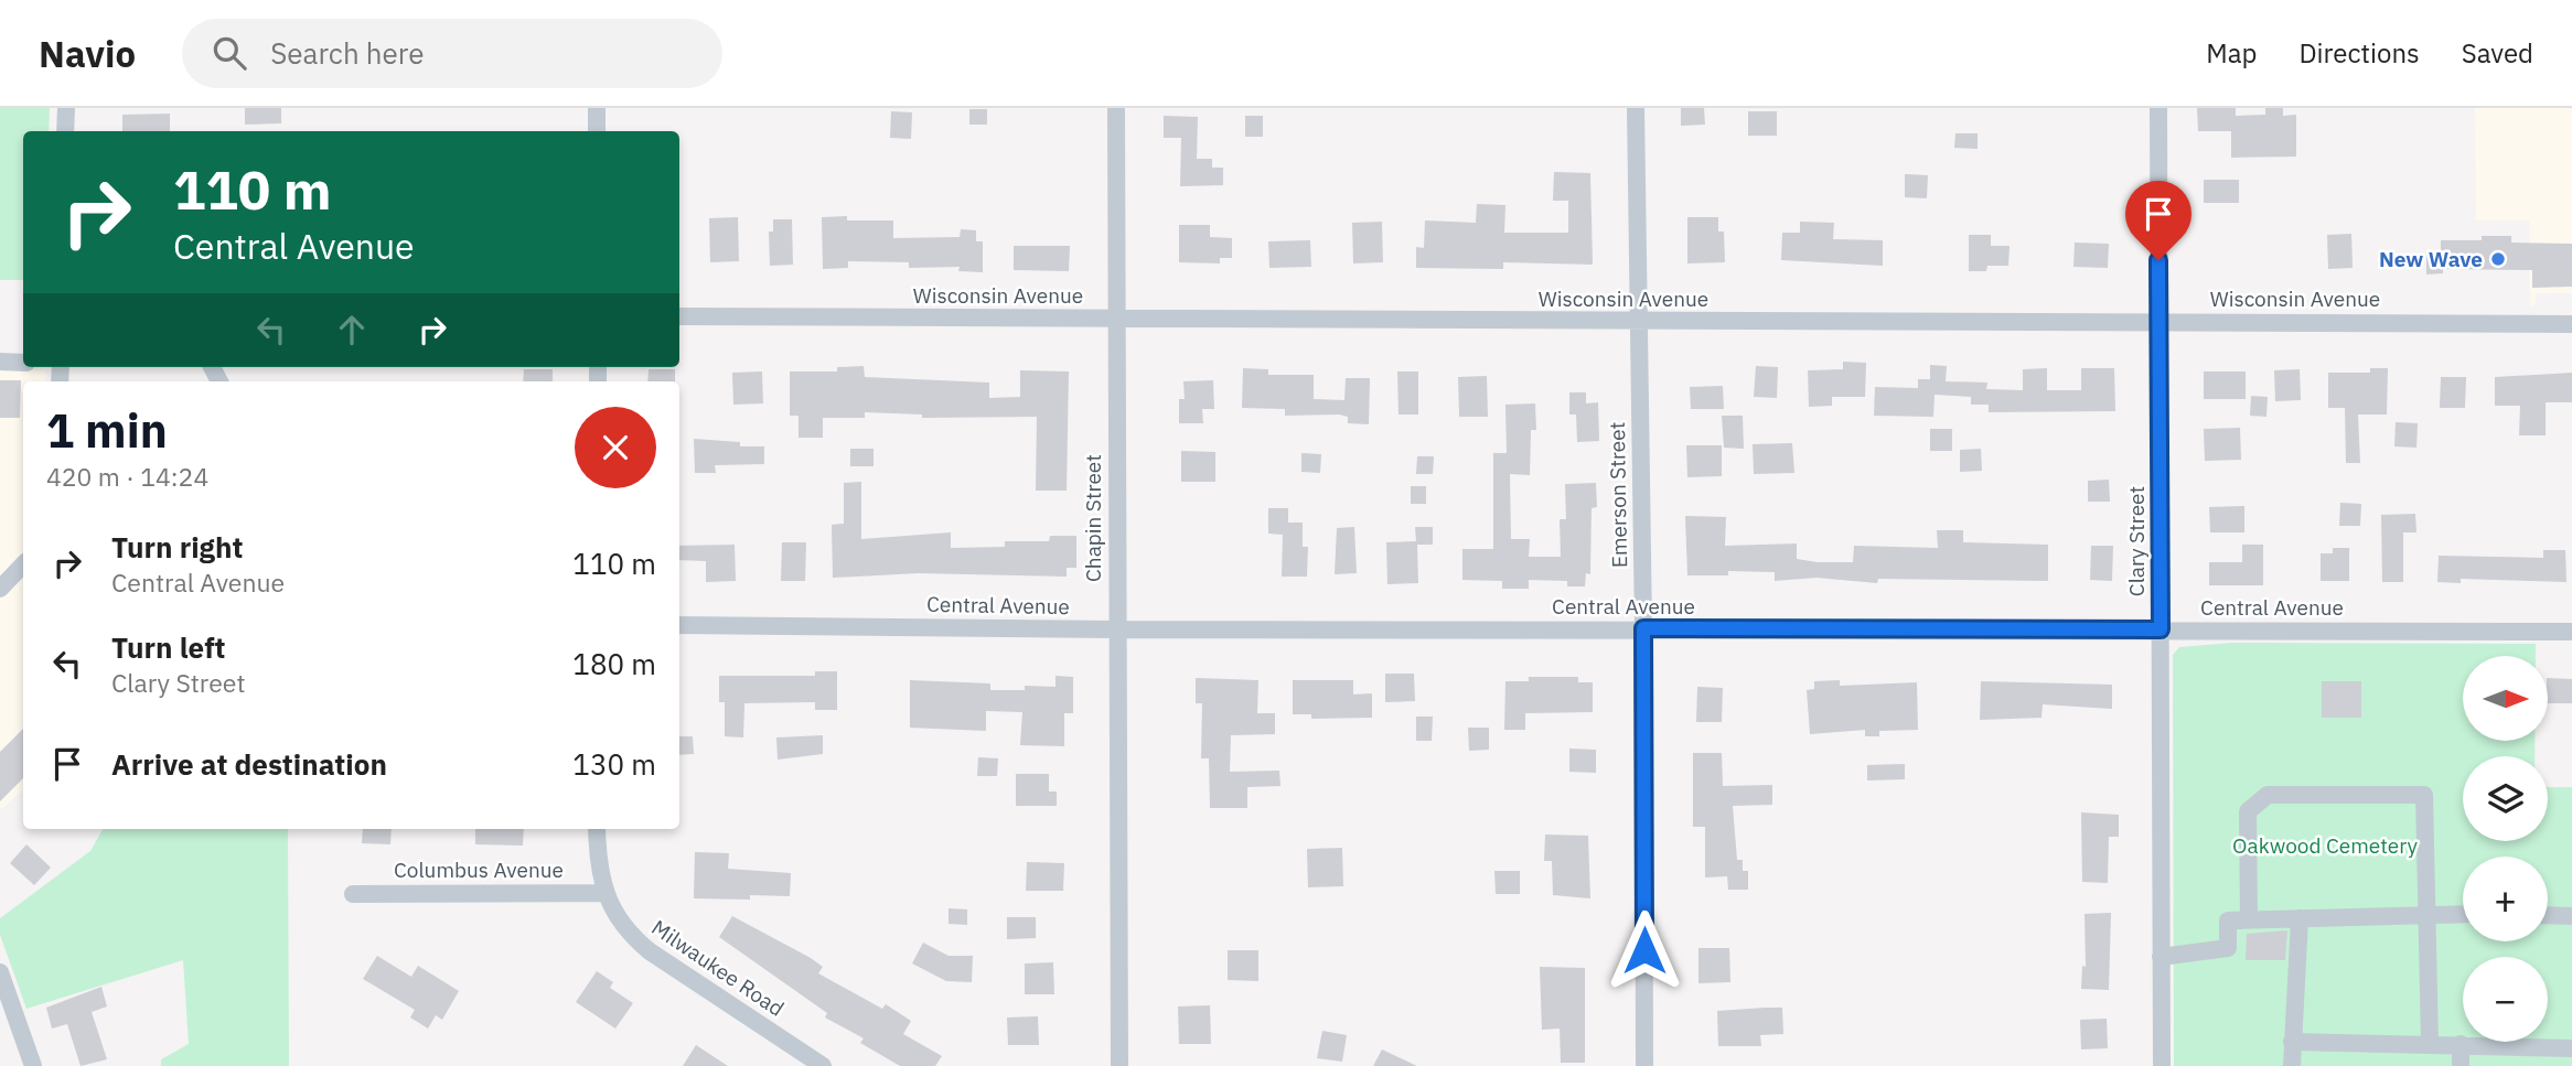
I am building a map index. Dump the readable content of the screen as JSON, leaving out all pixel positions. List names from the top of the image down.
{
  "streets": {
    "street": [
      "Wisconsin Avenue",
      "Emerson Street",
      "Chapin Street",
      "Clary Street",
      "Central Avenue",
      "Columbus Avenue",
      "Milwaukee Road"
    ]
  },
  "crossings": [
    ["Wisconsin Avenue", "Emerson Street"],
    ["Wisconsin Avenue", "Chapin Street"],
    ["Wisconsin Avenue", "Clary Street"],
    ["Emerson Street", "Central Avenue"],
    ["Chapin Street", "Central Avenue"],
    ["Clary Street", "Central Avenue"],
    ["Columbus Avenue", "Milwaukee Road"]
  ],
  "parks": ["Oakwood Cemetery"],
  "places": ["New Wave"],
  "north": "right",
  "page": {
    "header": "Navio",
    "search": "Search here",
    "nav": ["Map", "Directions", "Saved"],
    "turn": ["110 m", "Central Avenue"],
    "heading": ["1 min", "420 m · 14:24"],
    "list": [
      {
        "name": "Turn right",
        "note": "Central Avenue",
        "value": "110 m"
      },
      {
        "name": "Turn left",
        "note": "Clary Street",
        "value": "180 m"
      },
      {
        "name": "Arrive at destination",
        "value": "130 m"
      }
    ],
    "map_buttons": ["+", "−"]
  }
}
